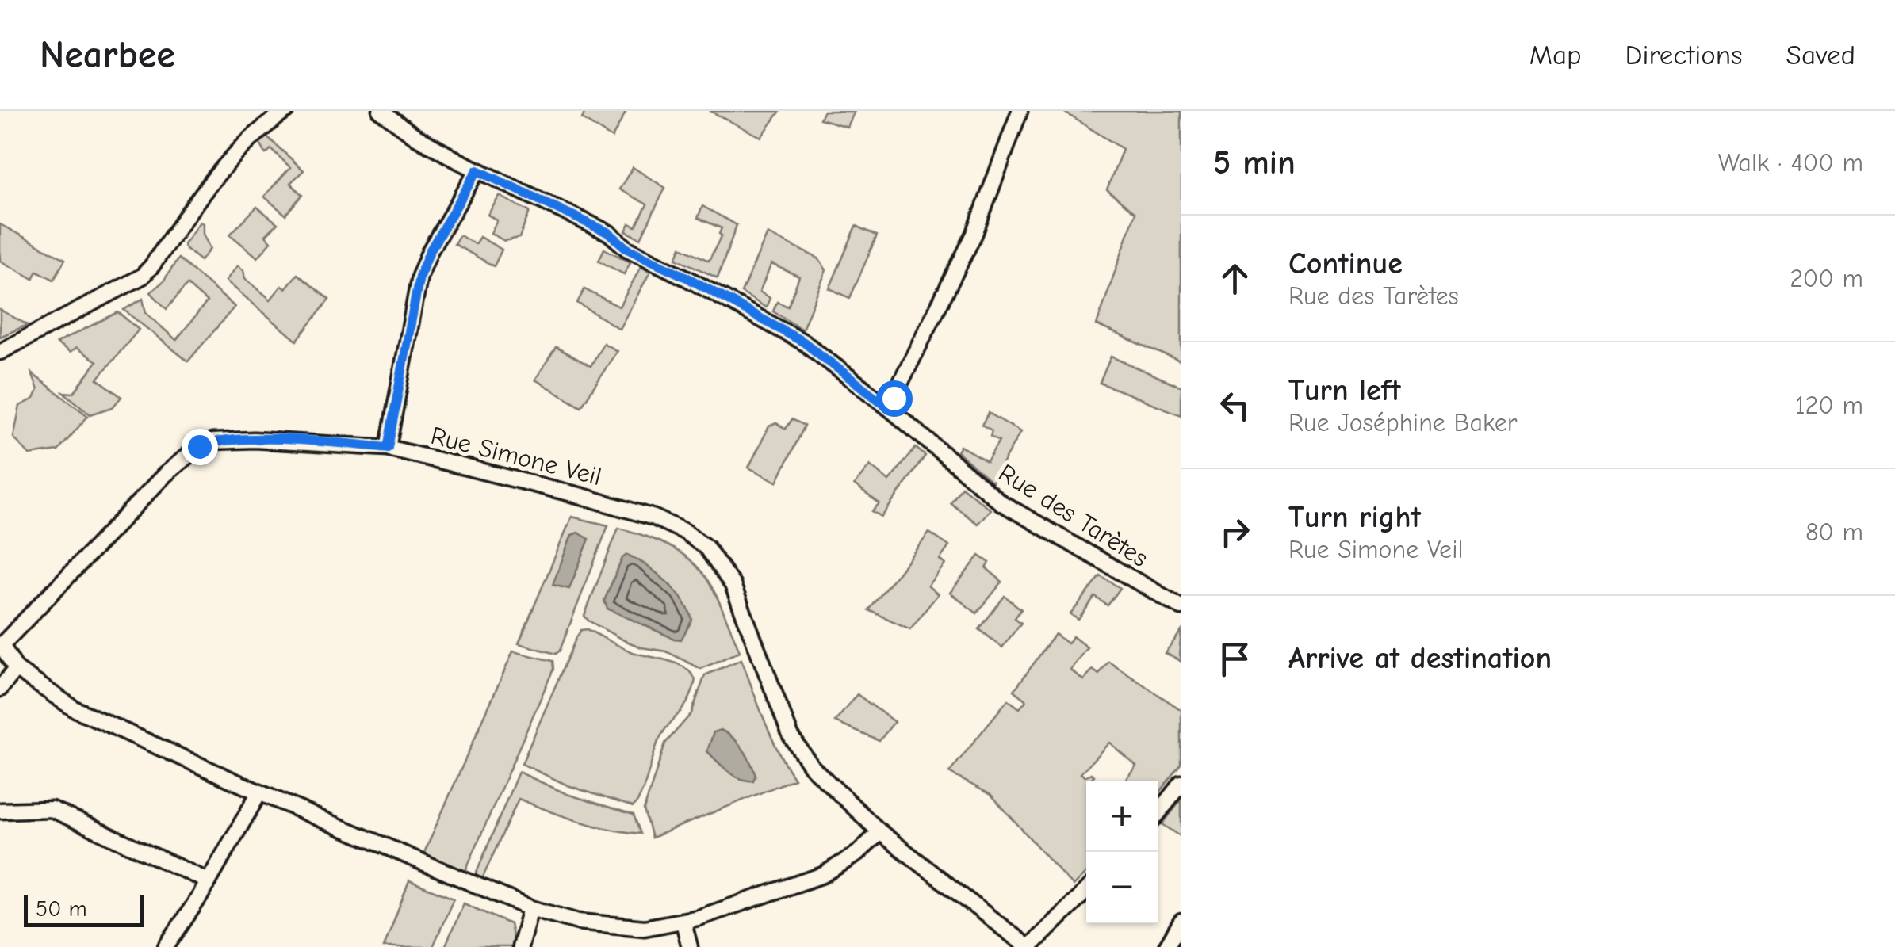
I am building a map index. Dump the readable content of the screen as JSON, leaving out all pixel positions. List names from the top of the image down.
{
  "streets": {
    "street": ["Rue Simone Veil", "Rue des Tarètes"]
  },
  "scale_bar": "50 m",
  "page": {
    "header": "Nearbee",
    "nav": ["Map", "Directions", "Saved"],
    "heading": ["5 min", "Walk · 400 m"],
    "list": [
      ["Continue", "Rue des Tarètes", "200 m"],
      ["Turn left", "Rue Joséphine Baker", "120 m"],
      ["Turn right", "Rue Simone Veil", "80 m"],
      "Arrive at destination"
    ],
    "map_buttons": ["+", "−"],
    "scale": "50 m"
  }
}
